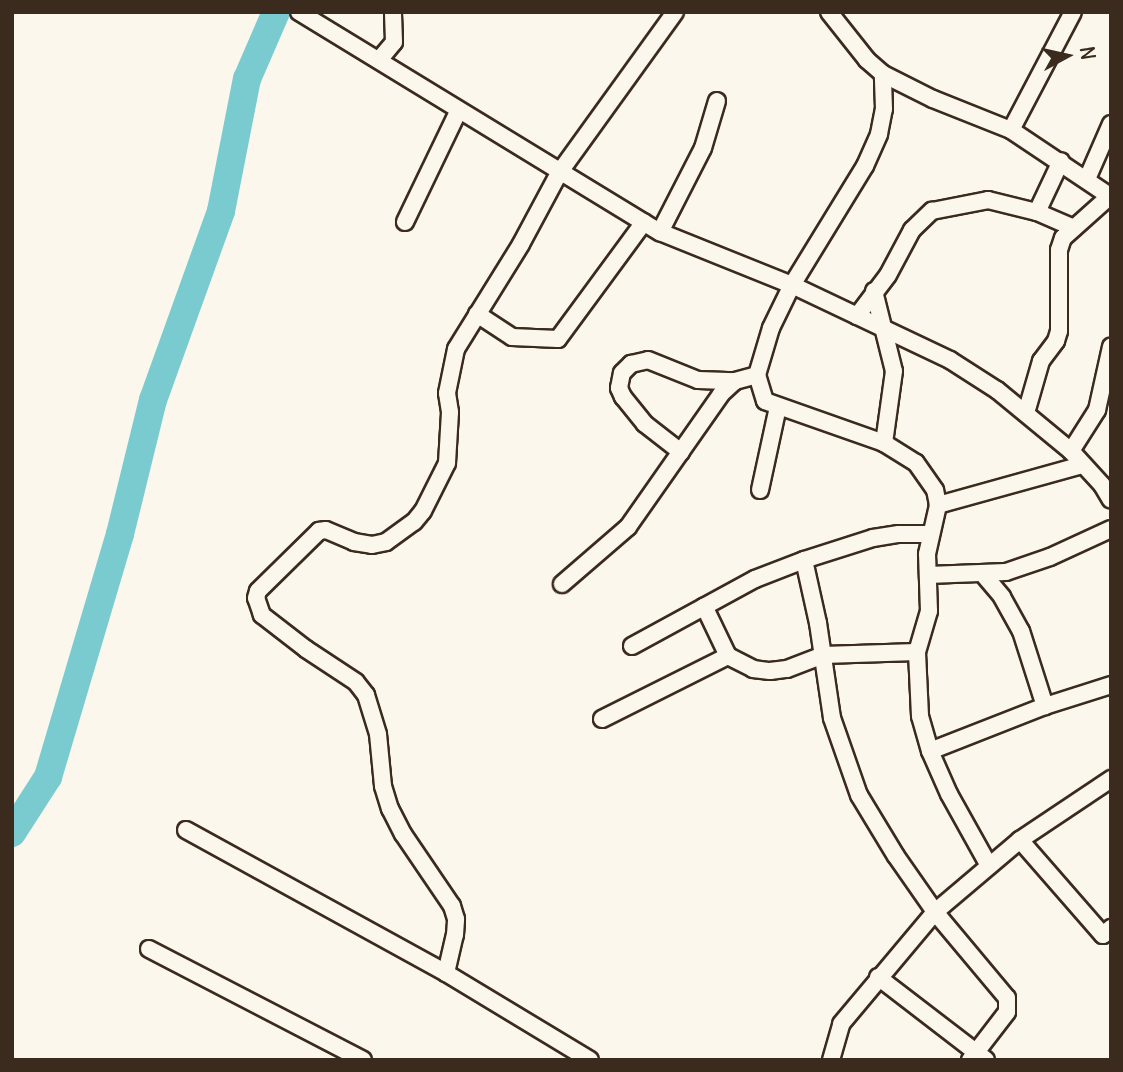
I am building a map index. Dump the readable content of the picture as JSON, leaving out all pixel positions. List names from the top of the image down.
{
  "north": "right"
}
